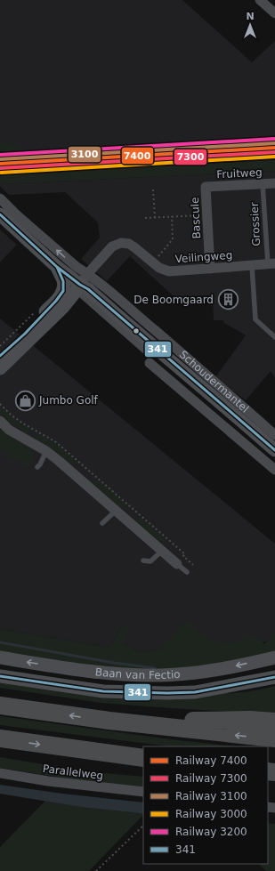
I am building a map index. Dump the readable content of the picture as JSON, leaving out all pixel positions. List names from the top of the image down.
{
  "streets": {
    "street": [
      "Fruitweg",
      "Bascule",
      "Veilingweg",
      "Schoudermantel",
      "Baan van Fectio",
      "Parallelweg"
    ],
    "lane": ["Grossier"]
  },
  "crossings": [
    ["Fruitweg", "Bascule"],
    ["Fruitweg", "Grossier"],
    ["Bascule", "Veilingweg"],
    ["Grossier", "Veilingweg"],
    ["Veilingweg", "Schoudermantel"]
  ],
  "places": {
    "building": ["De Boomgaard"],
    "shop": ["Jumbo Golf"]
  },
  "lines": [
    "rail line 3200",
    "rail line 3100",
    "rail line 7400",
    "rail line 7300",
    "rail line 3000",
    "transit line 341"
  ],
  "legend": [
    "Railway 7400",
    "Railway 7300",
    "Railway 3100",
    "Railway 3000",
    "Railway 3200",
    "341"
  ],
  "north": "top"
}
